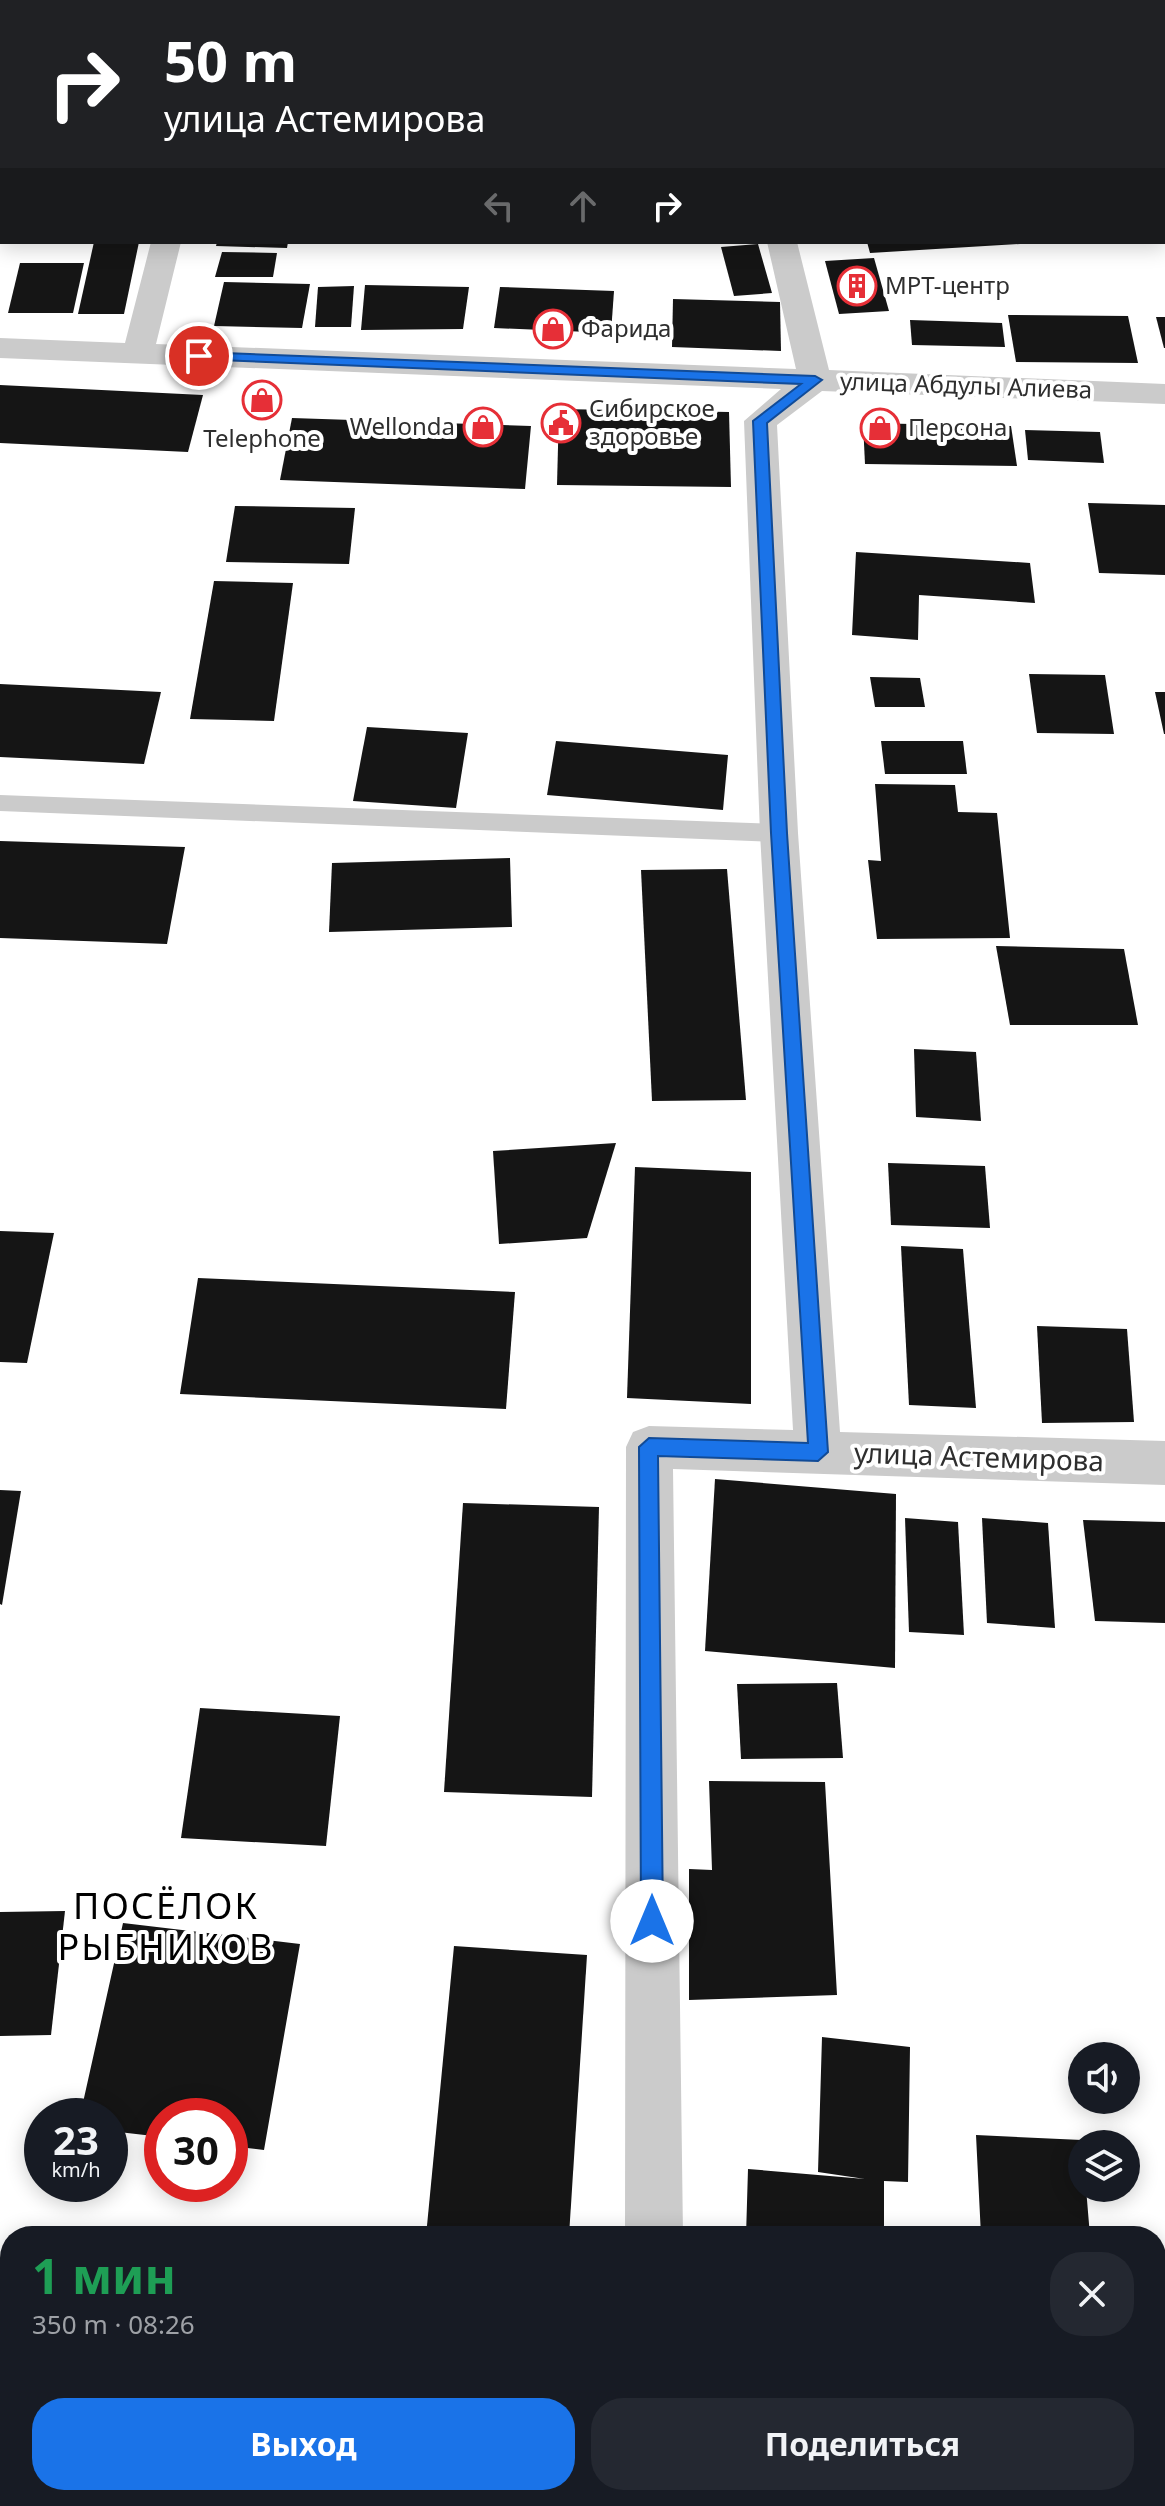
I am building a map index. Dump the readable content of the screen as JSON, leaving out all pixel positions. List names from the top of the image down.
{
  "streets": {
    "street": ["улица Абдулы Алиева", "улица Астемирова"]
  },
  "districts": ["ПОСЁЛОК РЫБНИКОВ"],
  "places": {
    "building": ["МРТ-центр"],
    "shop": [
      "Фарида",
      "Telephone",
      "Wellonda",
      "Персона"
    ],
    "public building": ["Сибирское здоровье"]
  },
  "page": {
    "turn": ["50 m", "улица Астемирова"],
    "speed": "23 km/h",
    "limit": "30",
    "heading": ["1 мин", "350 m · 08:26"],
    "buttons": ["Выход", "Поделиться"]
  }
}
